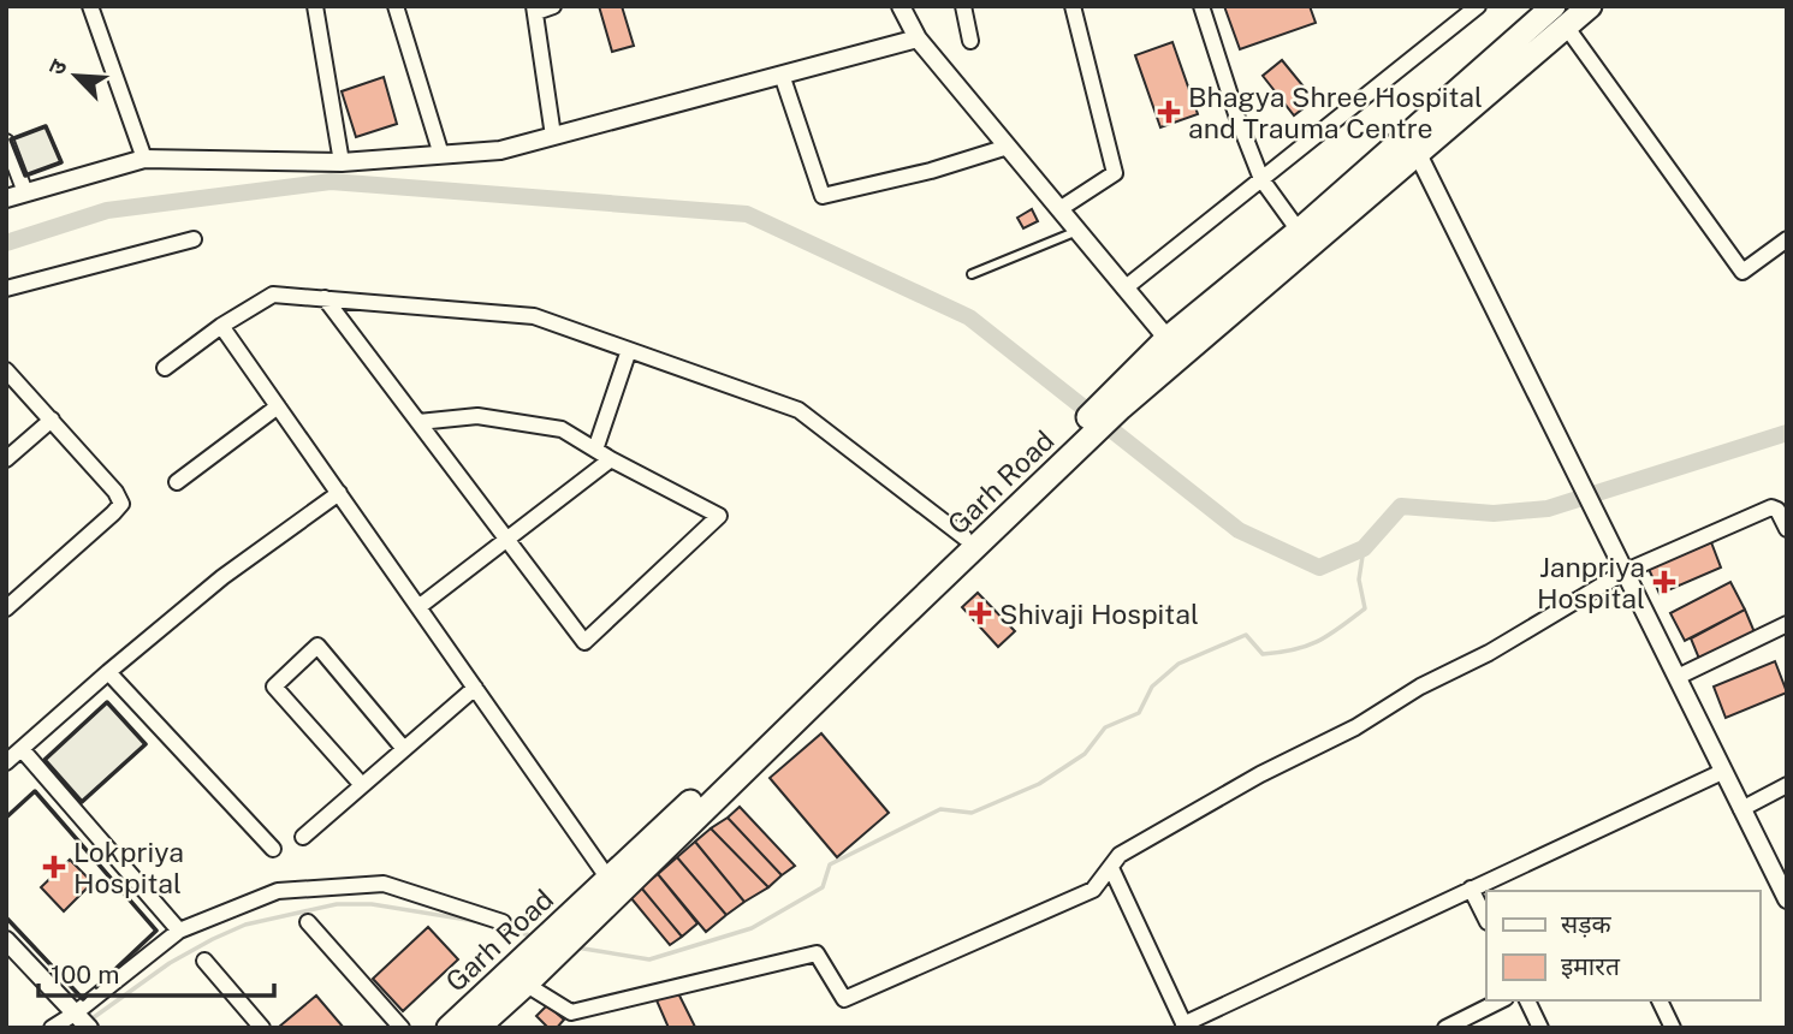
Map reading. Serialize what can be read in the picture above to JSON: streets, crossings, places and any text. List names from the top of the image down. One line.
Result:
{"streets":{"main road":["Garh Road"]},"places":{"health":["Bhagya Shree Hospital and Trauma Centre","Janpriya Hospital","Shivaji Hospital","Lokpriya Hospital"]},"legend":["सड़क","इमारत"],"scale_bar":"100 m","north":"top left"}
